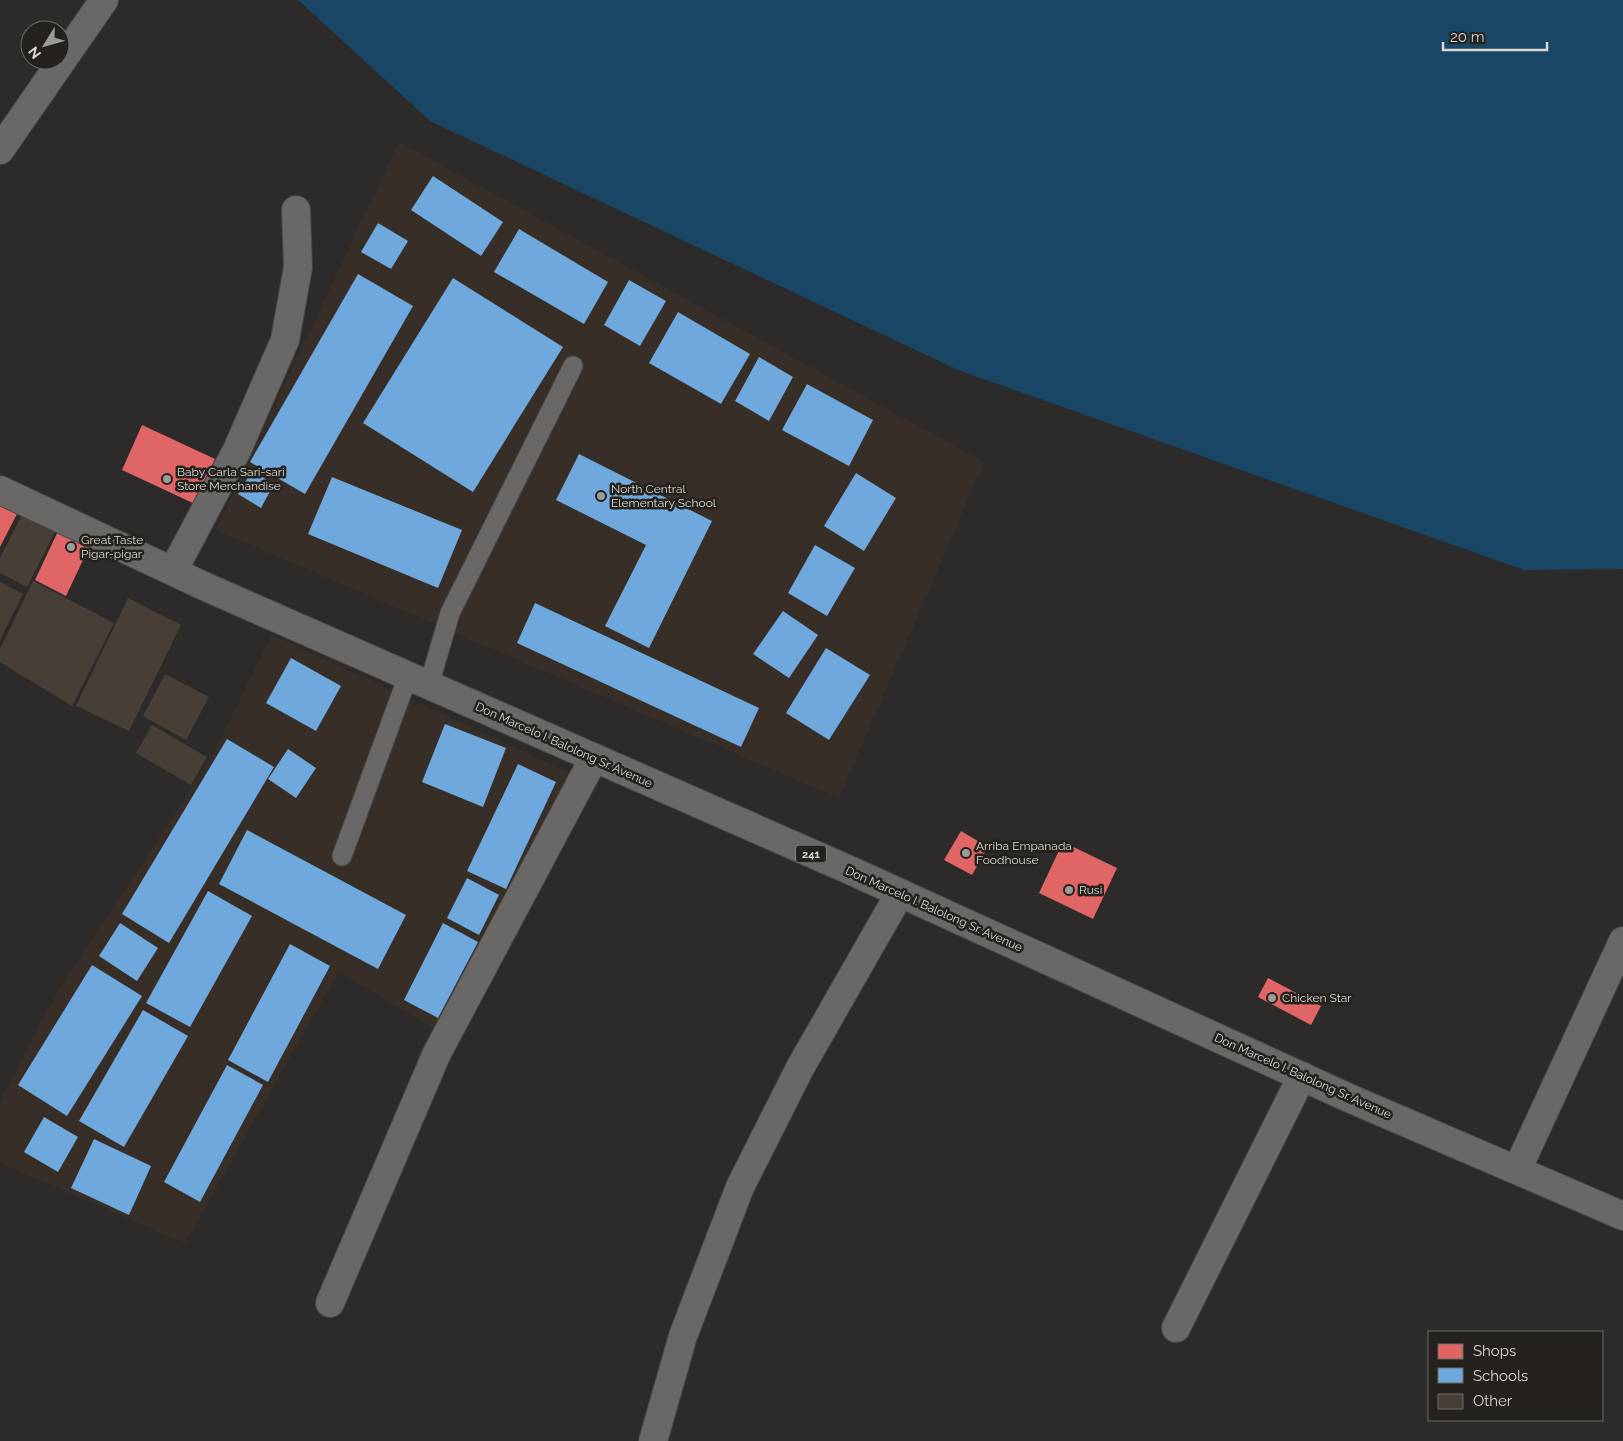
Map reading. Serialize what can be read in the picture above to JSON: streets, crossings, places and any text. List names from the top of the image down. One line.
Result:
{"streets":{"street":["Don Marcelo I. Balolong Sr. Avenue","241"]},"places":["Baby Carla Sari-sari Store Merchandise","North Central Elementary School","Great Taste Pigar-pigar","Arriba Empanada Foodhouse","Rusi","Chicken Star"],"legend":["Shops","Schools","Other"],"scale_bar":"20 m","north":"bottom left"}
